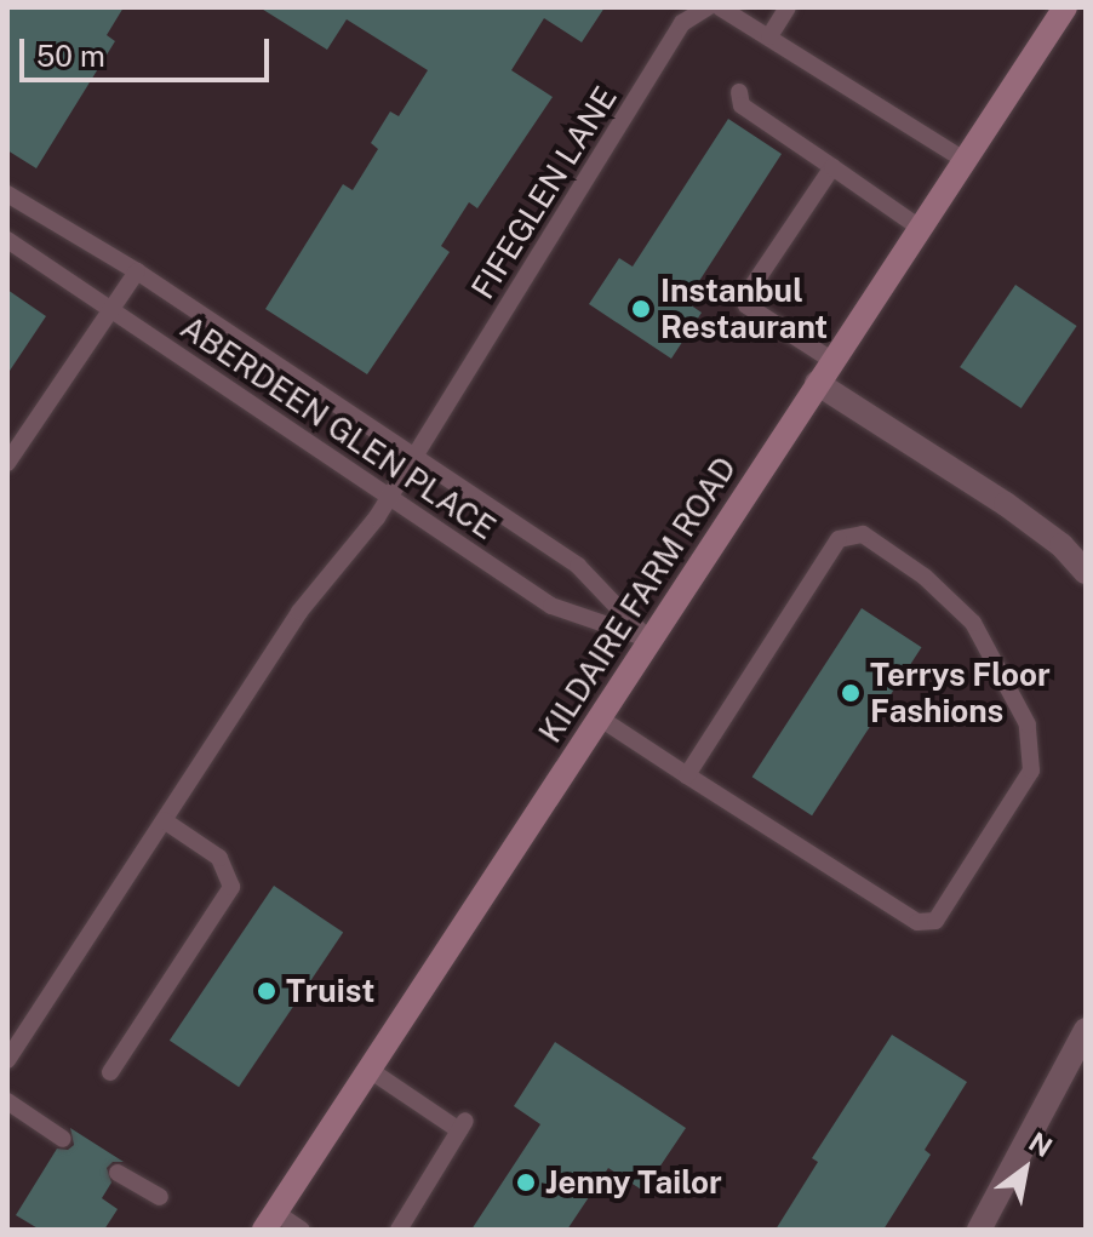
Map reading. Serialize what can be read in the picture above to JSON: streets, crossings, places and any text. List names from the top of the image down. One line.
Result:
{"streets":{"main road":["KILDAIRE FARM ROAD"],"lane":["FIFEGLEN LANE","ABERDEEN GLEN PLACE"]},"crossings":[["FIFEGLEN LANE","ABERDEEN GLEN PLACE"],["ABERDEEN GLEN PLACE","KILDAIRE FARM ROAD"]],"places":["Instanbul Restaurant","Terrys Floor Fashions","Truist","Jenny Tailor"],"scale_bar":"50 m","north":"top right"}
